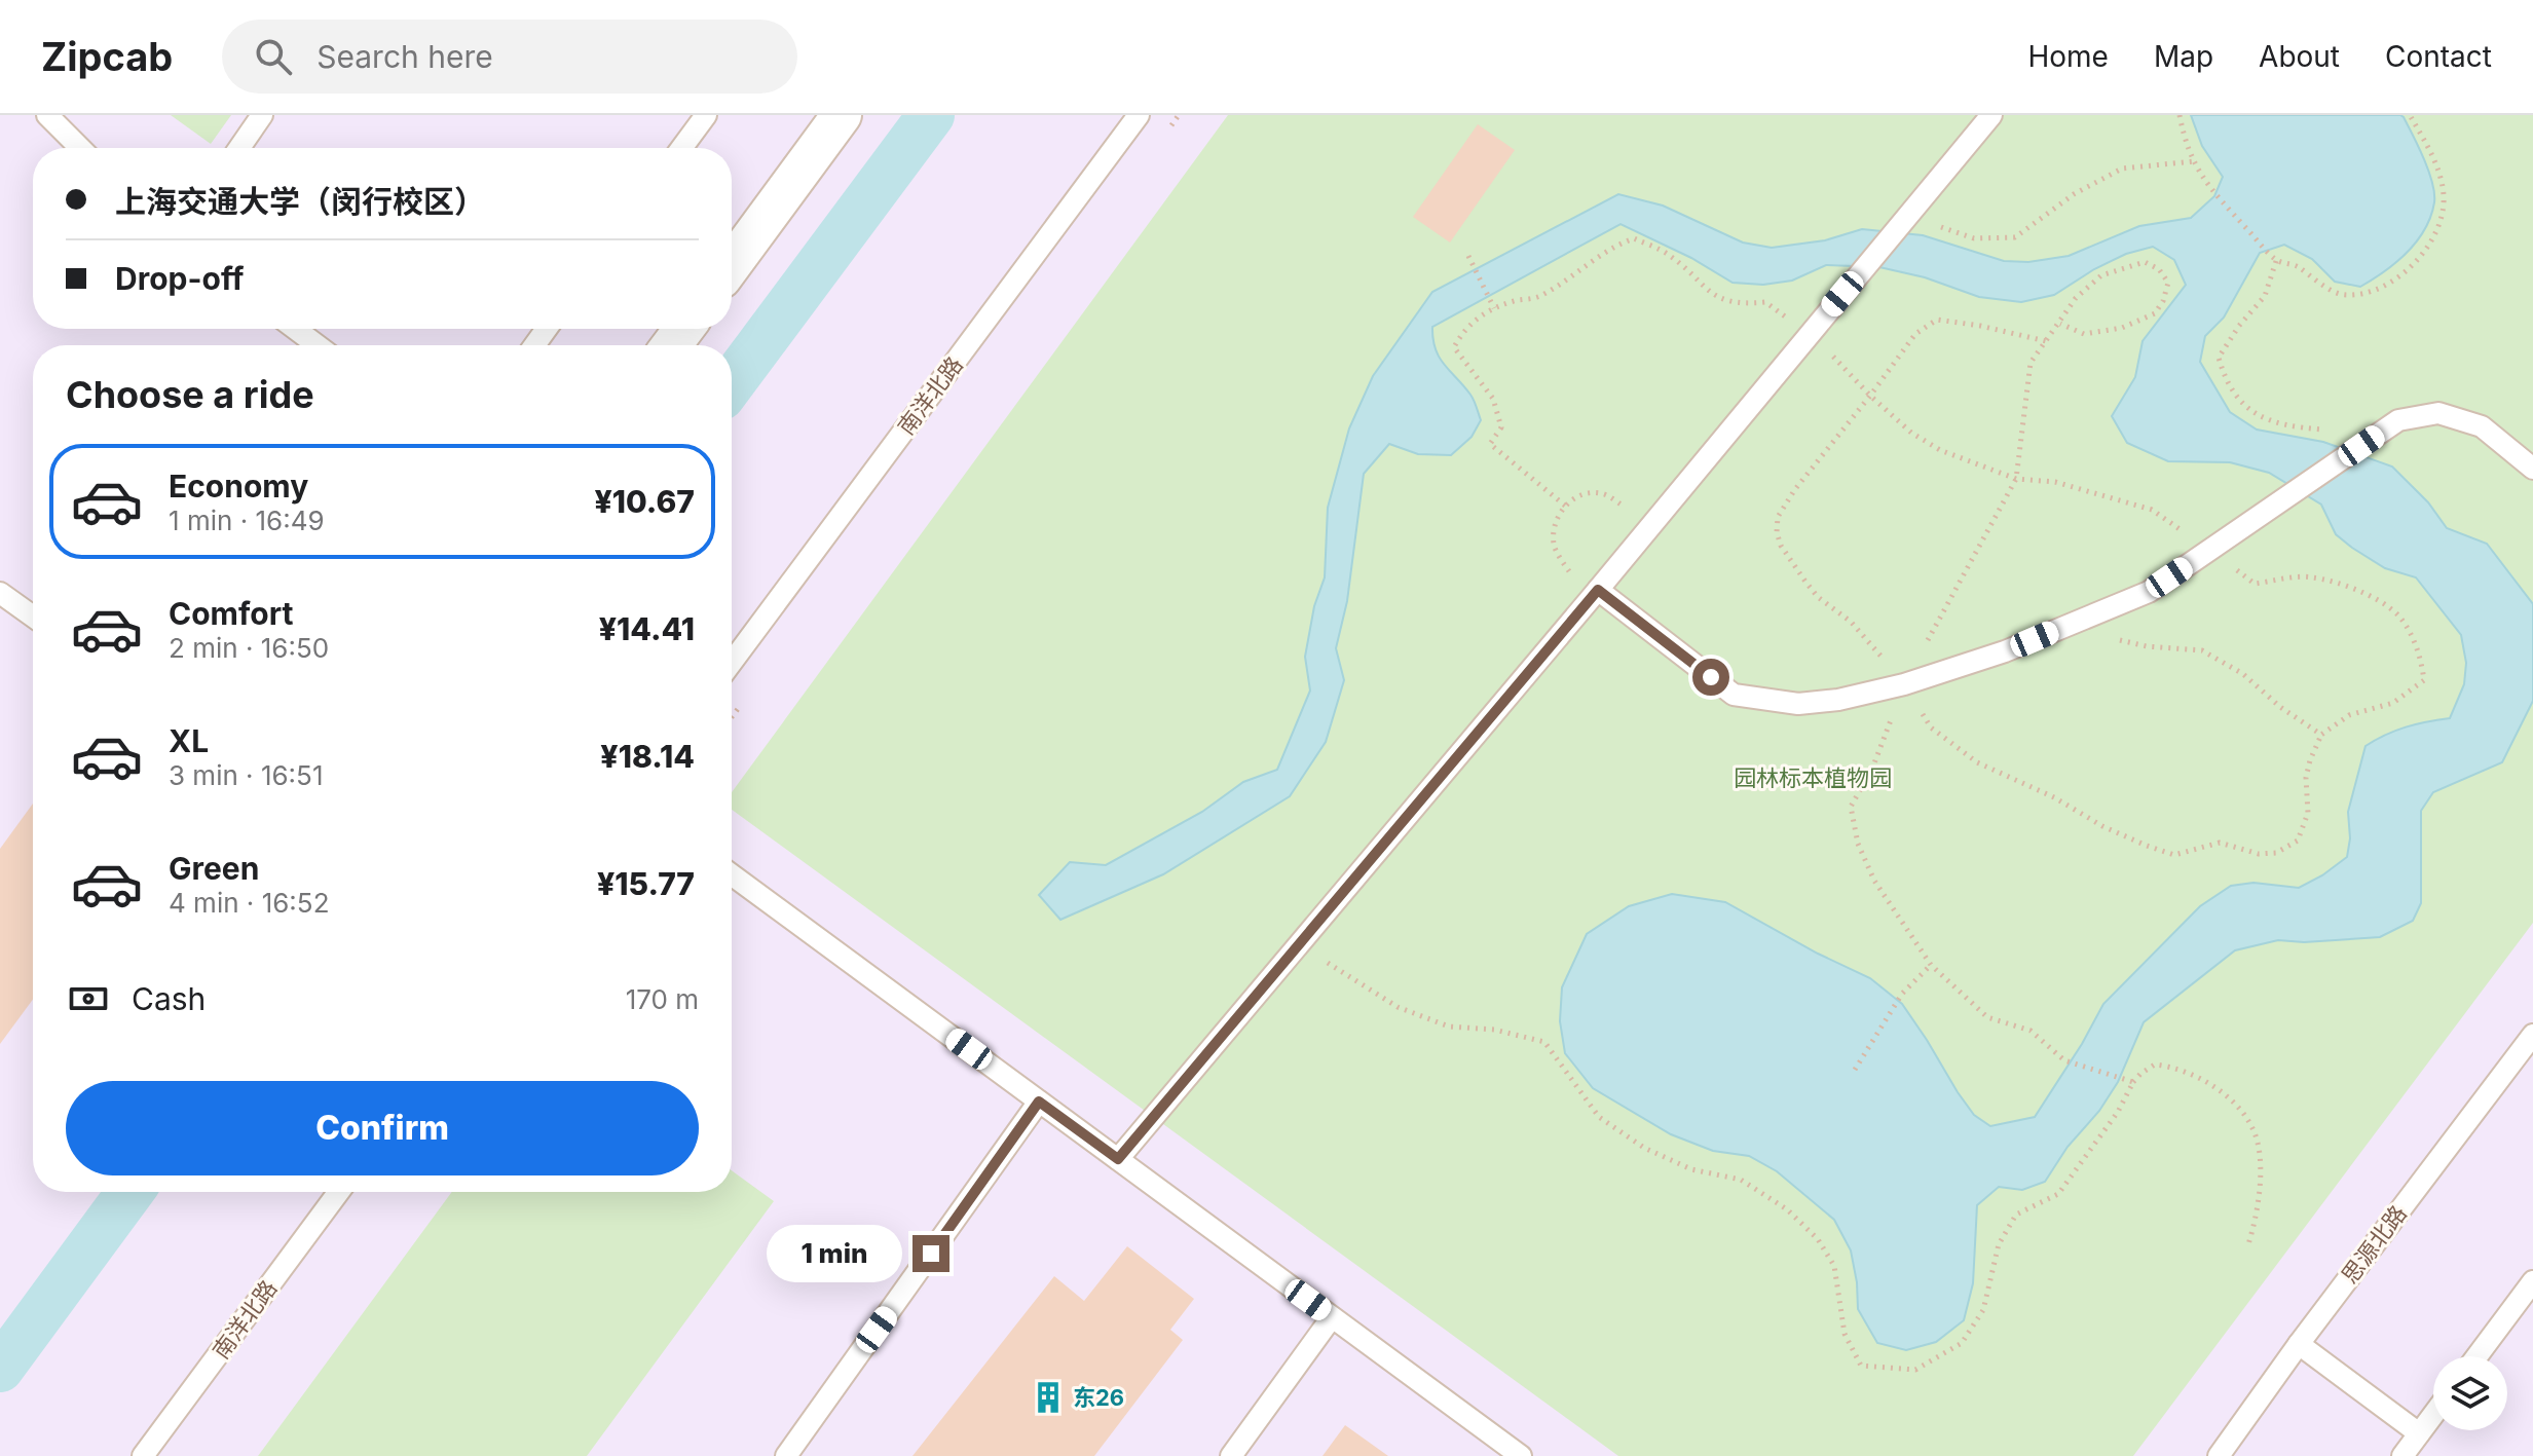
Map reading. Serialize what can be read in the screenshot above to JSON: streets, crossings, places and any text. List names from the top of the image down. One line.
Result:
{"streets":{"lane":["南洋北路","思源北路"]},"parks":["园林标本植物园"],"places":{"building":["东26"]},"page":{"header":"Zipcab","search":"Search here","nav":["Home","Map","About","Contact"],"banner":["上海交通大学（闵行校区）","Drop-off"],"heading":"Choose a ride","list":[{"name":"Economy","note":"1 min · 16:49","value":"¥10.67"},{"name":"Comfort","note":"2 min · 16:50","value":"¥14.41"},{"name":"XL","note":"3 min · 16:51","value":"¥18.14"},{"name":"Green","note":"4 min · 16:52","value":"¥15.77"}],"pay":["Cash","170 m"],"buttons":"Confirm","bubble":"1 min"}}
